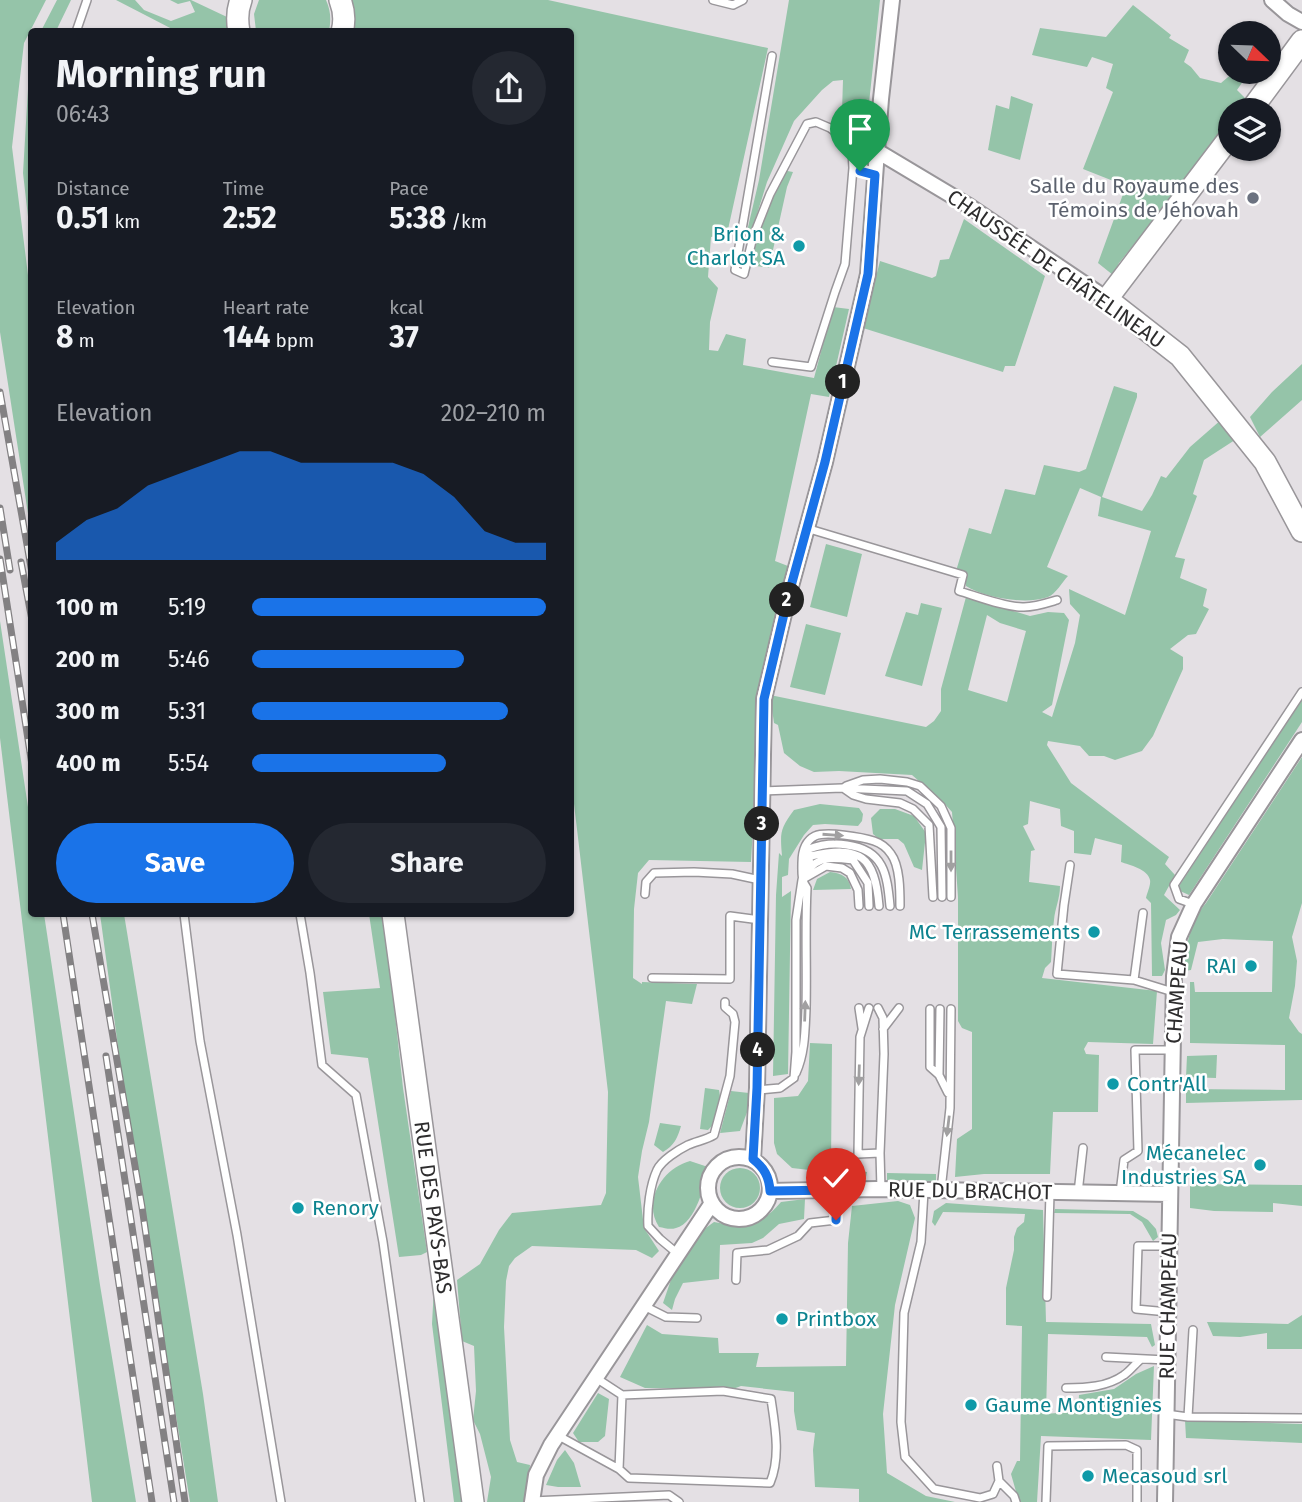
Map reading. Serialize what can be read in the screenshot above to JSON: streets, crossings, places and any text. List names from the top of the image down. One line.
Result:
{"streets":{"street":["CHAUSSÉE DE CHÂTELINEAU","CHAMPEAU","RUE DU BRACHOT","RUE DES PAYS-BAS","RUE CHAMPEAU"]},"crossings":[["CHAMPEAU","RUE DU BRACHOT"],["CHAMPEAU","RUE CHAMPEAU"],["RUE DU BRACHOT","RUE CHAMPEAU"]],"places":["Salle du Royaume des Témoins de Jéhovah","Brion & Charlot SA","MC Terrassements","RAI","Contr'All","Mécanelec Industries SA","Renory","Printbox","Gaume Montignies","Mecasoud srl"],"north":"bottom right","page":{"heading":["Morning run","06:43"],"stats":[["Distance","0.51 km"],["Time","2:52"],["Pace","5:38 /km"],["Elevation","8 m"],["Heart rate","144 bpm"],["kcal","37"]],"pins":["1","2","3","4"],"chart":["Elevation","202–210 m"],"list":[{"name":"100 m","note":"5:19"},{"name":"200 m","note":"5:46"},{"name":"300 m","note":"5:31"},{"name":"400 m","note":"5:54"}],"buttons":["Save","Share"]}}
